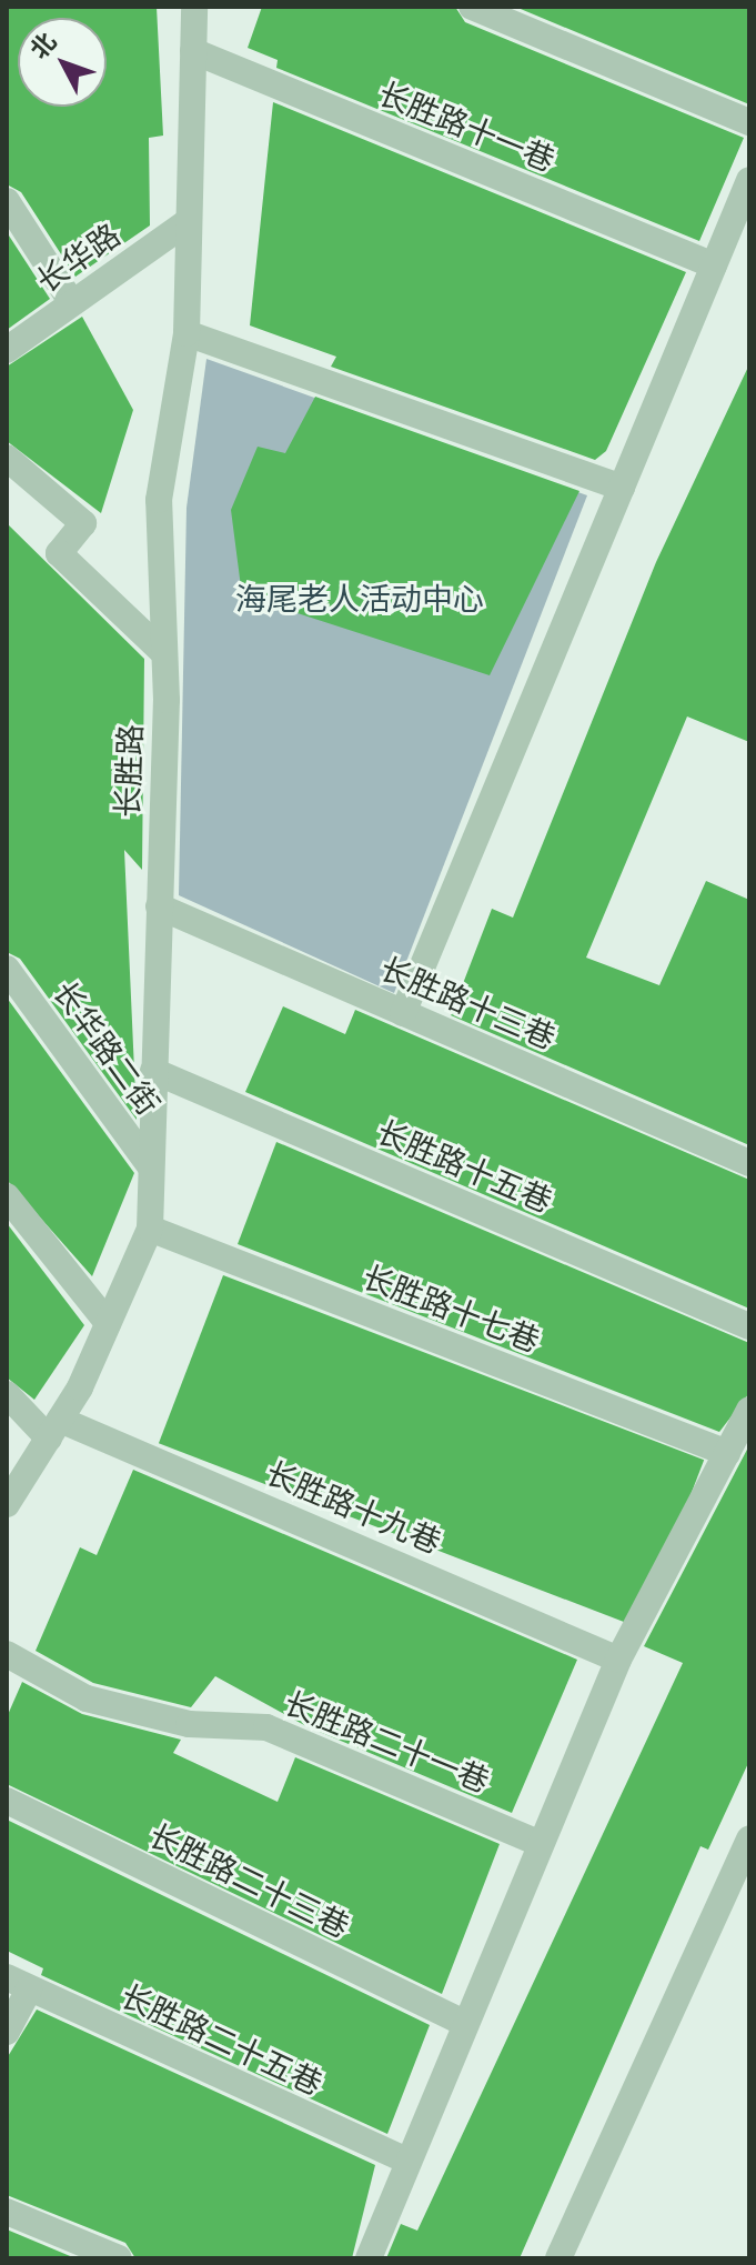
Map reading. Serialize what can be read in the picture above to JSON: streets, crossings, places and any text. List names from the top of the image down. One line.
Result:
{"streets":{"street":["长胜路十一巷","长华路","长胜路","长胜路十三巷","长华路二街","长胜路十五巷","长胜路十七巷","长胜路十九巷","长胜路二十一巷","长胜路二十三巷","长胜路二十五巷"]},"crossings":[["长胜路十一巷","长胜路"],["长华路","长胜路"],["长胜路","长胜路十三巷"],["长胜路","长华路二街"],["长胜路","长胜路十五巷"],["长胜路","长胜路十七巷"],["长胜路","长胜路十九巷"]],"parks":["海尾老人活动中心"],"north":"top left"}
